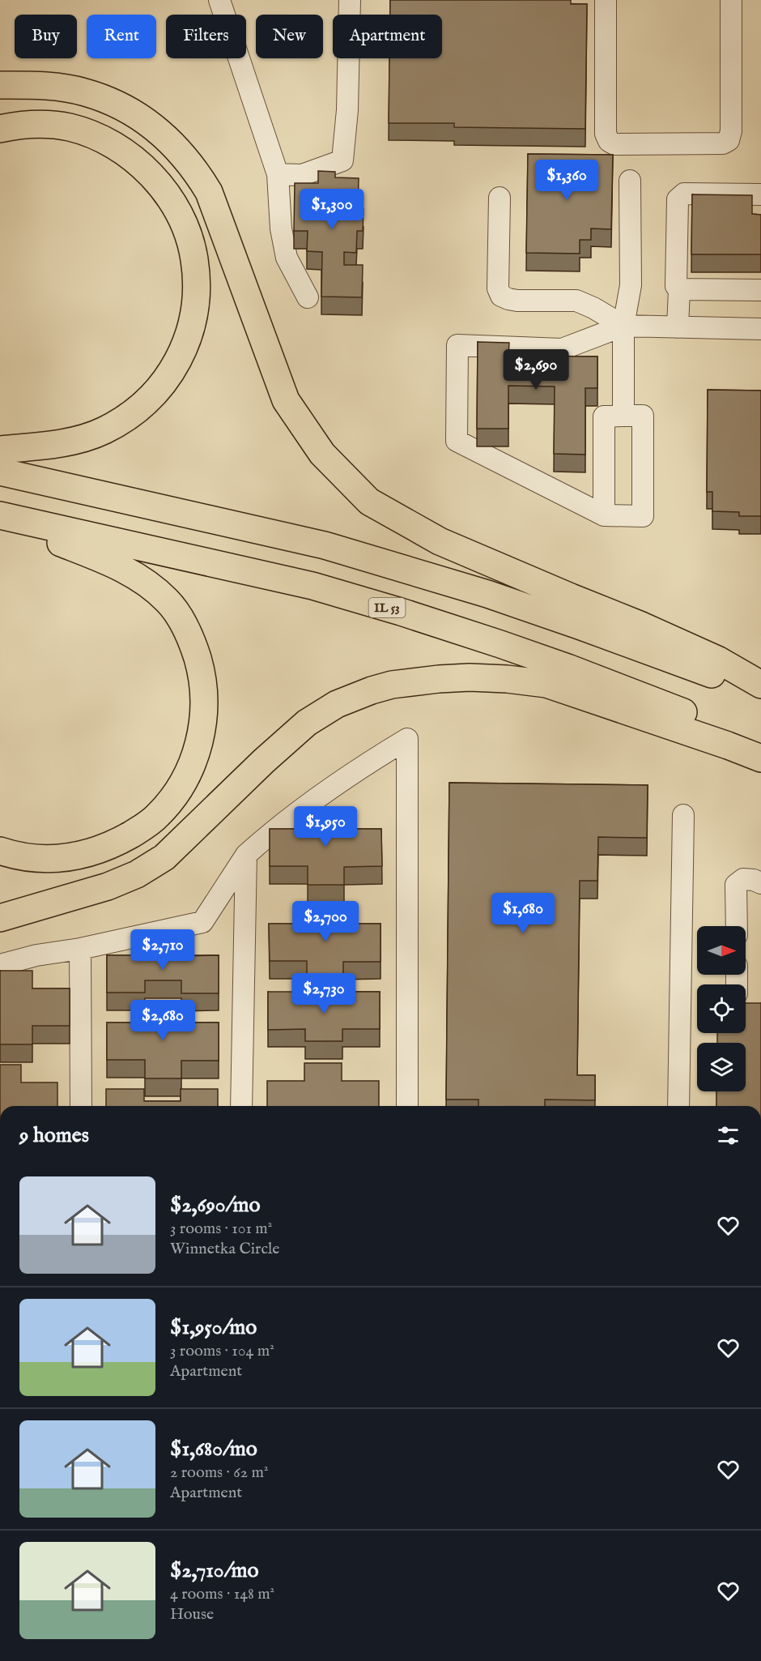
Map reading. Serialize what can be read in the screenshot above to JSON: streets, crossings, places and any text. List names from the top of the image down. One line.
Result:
{"streets":{"highway":["IL 53"]},"north":"right","page":{"chip":["Buy","Rent","Filters","New","Apartment"],"price":["$1,360","$1,300","$2,690","$1,950","$1,680","$2,700","$2,710","$2,730","$2,680"],"heading":"9 homes","list":[{"name":"$2,690/mo","note":"3 rooms · 101 m² · Winnetka Circle"},{"name":"$1,950/mo","note":"3 rooms · 104 m² · Apartment"},{"name":"$1,680/mo","note":"2 rooms · 62 m² · Apartment"},{"name":"$2,710/mo","note":"4 rooms · 148 m² · House"}]}}
